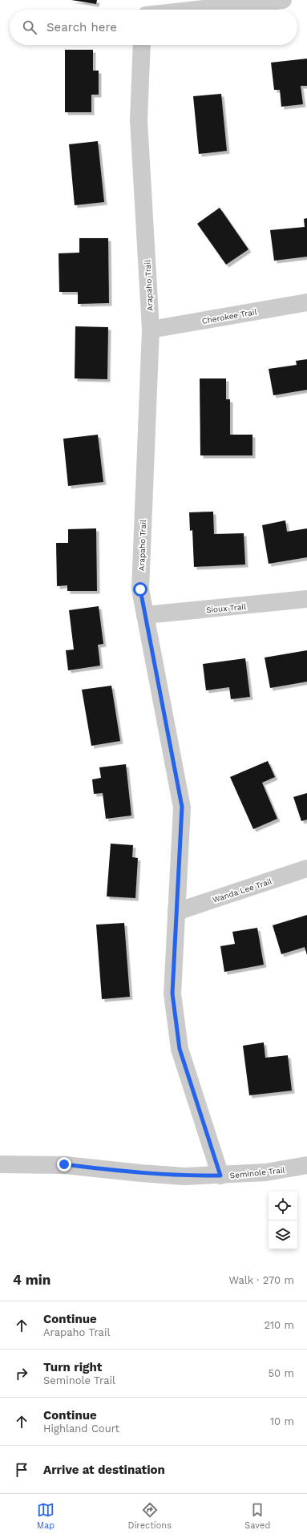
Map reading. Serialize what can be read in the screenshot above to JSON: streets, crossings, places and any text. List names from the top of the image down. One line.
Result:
{"streets":{"street":["Arapaho Trail","Cherokee Trail","Sioux Trail","Wanda Lee Trail","Seminole Trail"]},"crossings":[["Arapaho Trail","Cherokee Trail"],["Arapaho Trail","Sioux Trail"],["Arapaho Trail","Wanda Lee Trail"],["Arapaho Trail","Seminole Trail"]],"page":{"search":"Search here","heading":["4 min","Walk · 270 m"],"list":[["Continue","Arapaho Trail","210 m"],["Turn right","Seminole Trail","50 m"],["Continue","Highland Court","10 m"],"Arrive at destination"],"nav":["Map","Directions","Saved"]}}
